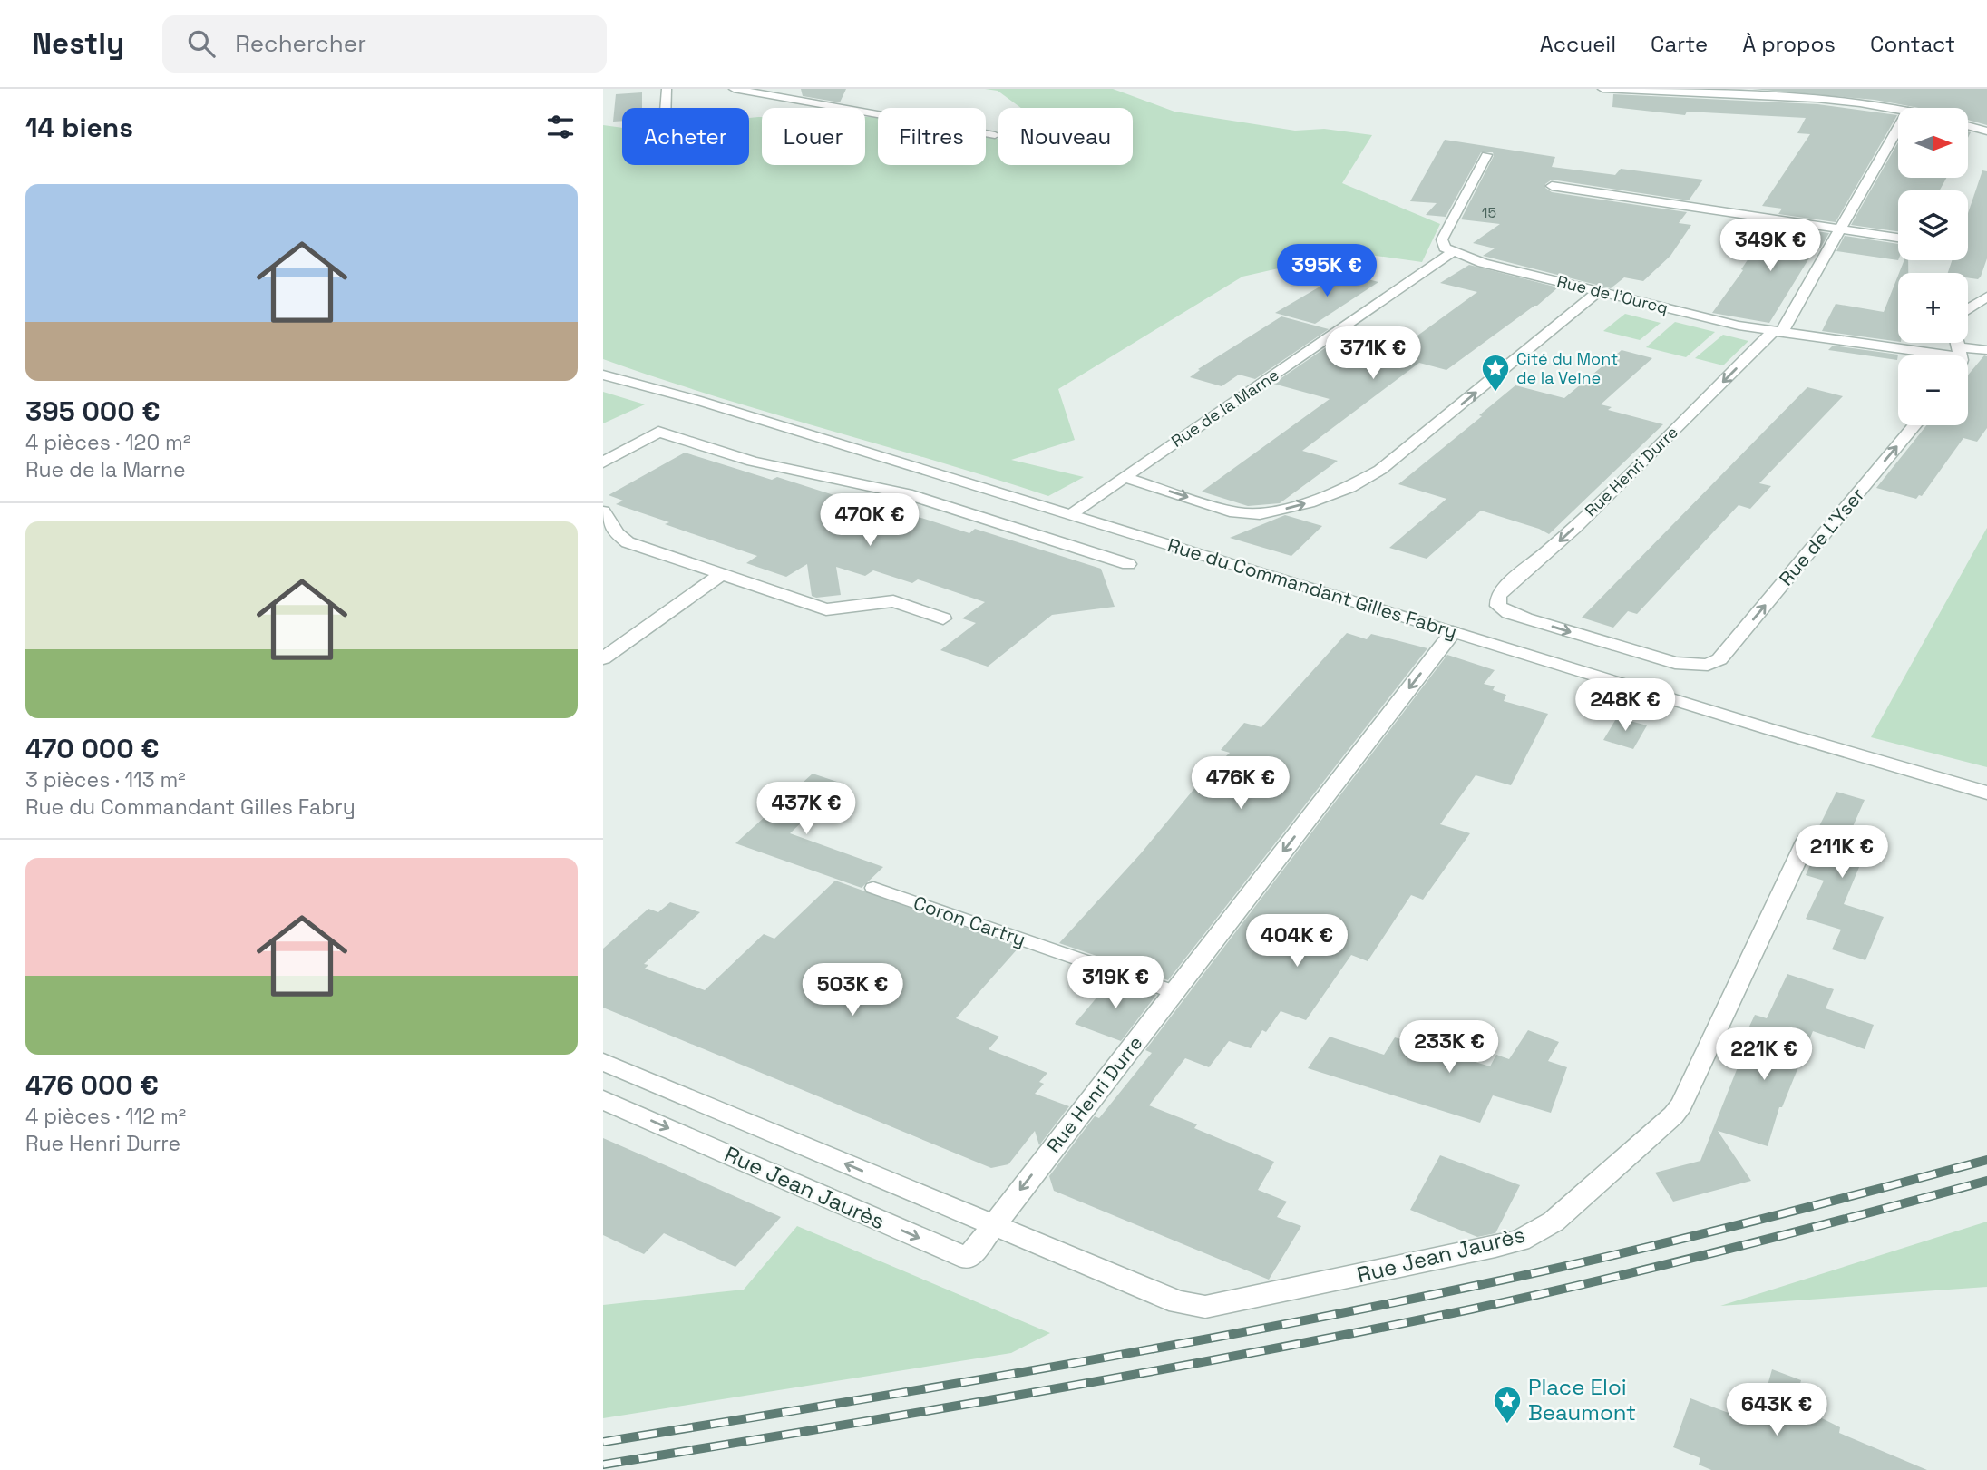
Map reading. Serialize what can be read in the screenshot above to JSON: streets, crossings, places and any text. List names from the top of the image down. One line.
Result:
{"streets":{"street":["Rue de l'Ourcq","Rue de la Marne","Rue Henri Durre","Rue de L'Yser","Rue du Commandant Gilles Fabry","Rue Jean Jaurès"],"lane":["Coron Cartry"]},"crossings":[["Rue de l'Ourcq","Rue de la Marne"],["Rue de l'Ourcq","Rue Henri Durre"],["Rue de la Marne","Rue du Commandant Gilles Fabry"],["Rue Henri Durre","Rue de L'Yser"],["Rue Henri Durre","Rue du Commandant Gilles Fabry"],["Rue Henri Durre","Coron Cartry"],["Rue Henri Durre","Rue Jean Jaurès"]],"one_way":["Rue de L'Yser"],"places":{"place":["Cité du Mont de la Veine","Place Eloi Beaumont"]},"house_numbers":["15"],"north":"right","page":{"header":"Nestly","search":"Rechercher","nav":["Accueil","Carte","À propos","Contact"],"heading":"14 biens","map_buttons":["+","−"],"chip":["Acheter","Louer","Filtres","Nouveau"],"list":[{"name":"395 000 €","note":"4 pièces · 120 m² · Rue de la Marne"},{"name":"470 000 €","note":"3 pièces · 113 m² · Rue du Commandant Gilles Fabry"},{"name":"476 000 €","note":"4 pièces · 112 m² · Rue Henri Durre"}],"price":["349K €","395K €","371K €","470K €","248K €","476K €","437K €","211K €","404K €","319K €","503K €","233K €","221K €","643K €"]}}
